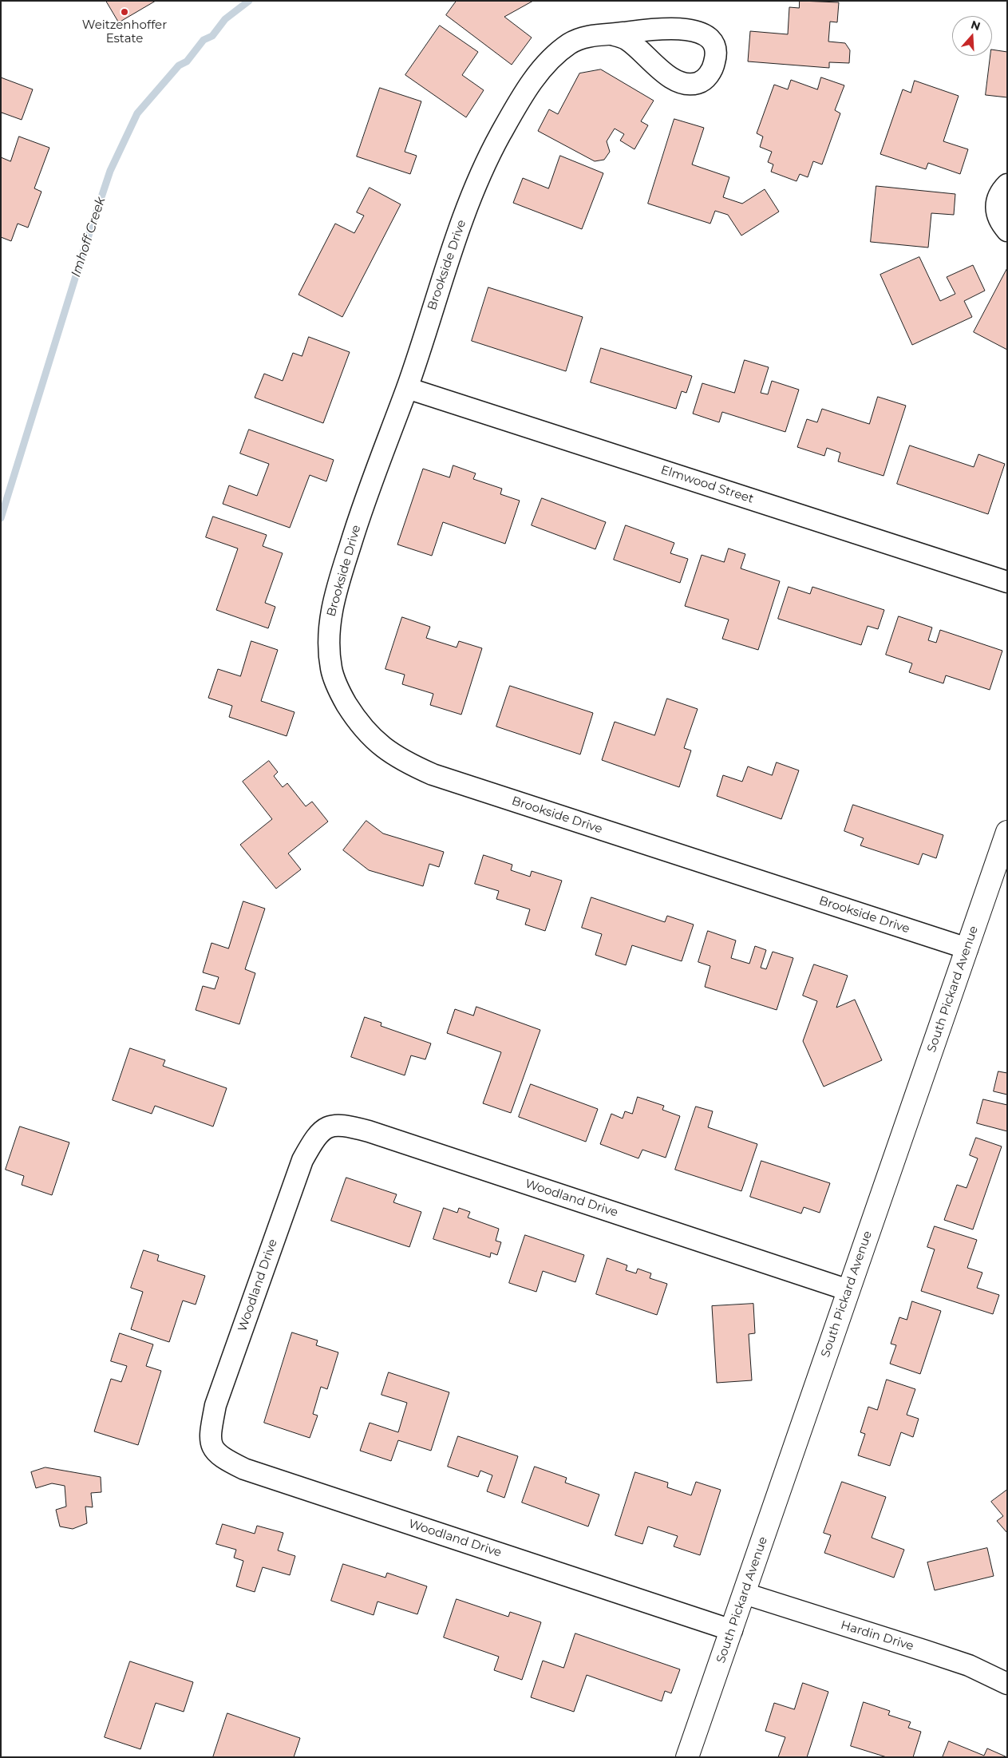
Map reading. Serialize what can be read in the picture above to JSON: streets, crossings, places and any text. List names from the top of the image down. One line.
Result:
{"streets":{"street":["Brookside Drive","Elmwood Street","South Pickard Avenue","Woodland Drive","Hardin Drive"]},"crossings":[["Brookside Drive","Elmwood Street"],["Brookside Drive","South Pickard Avenue"],["South Pickard Avenue","Woodland Drive"],["South Pickard Avenue","Hardin Drive"]],"water":["Imhoff Creek"],"places":["Weitzenhoffer Estate"],"north":"top"}
